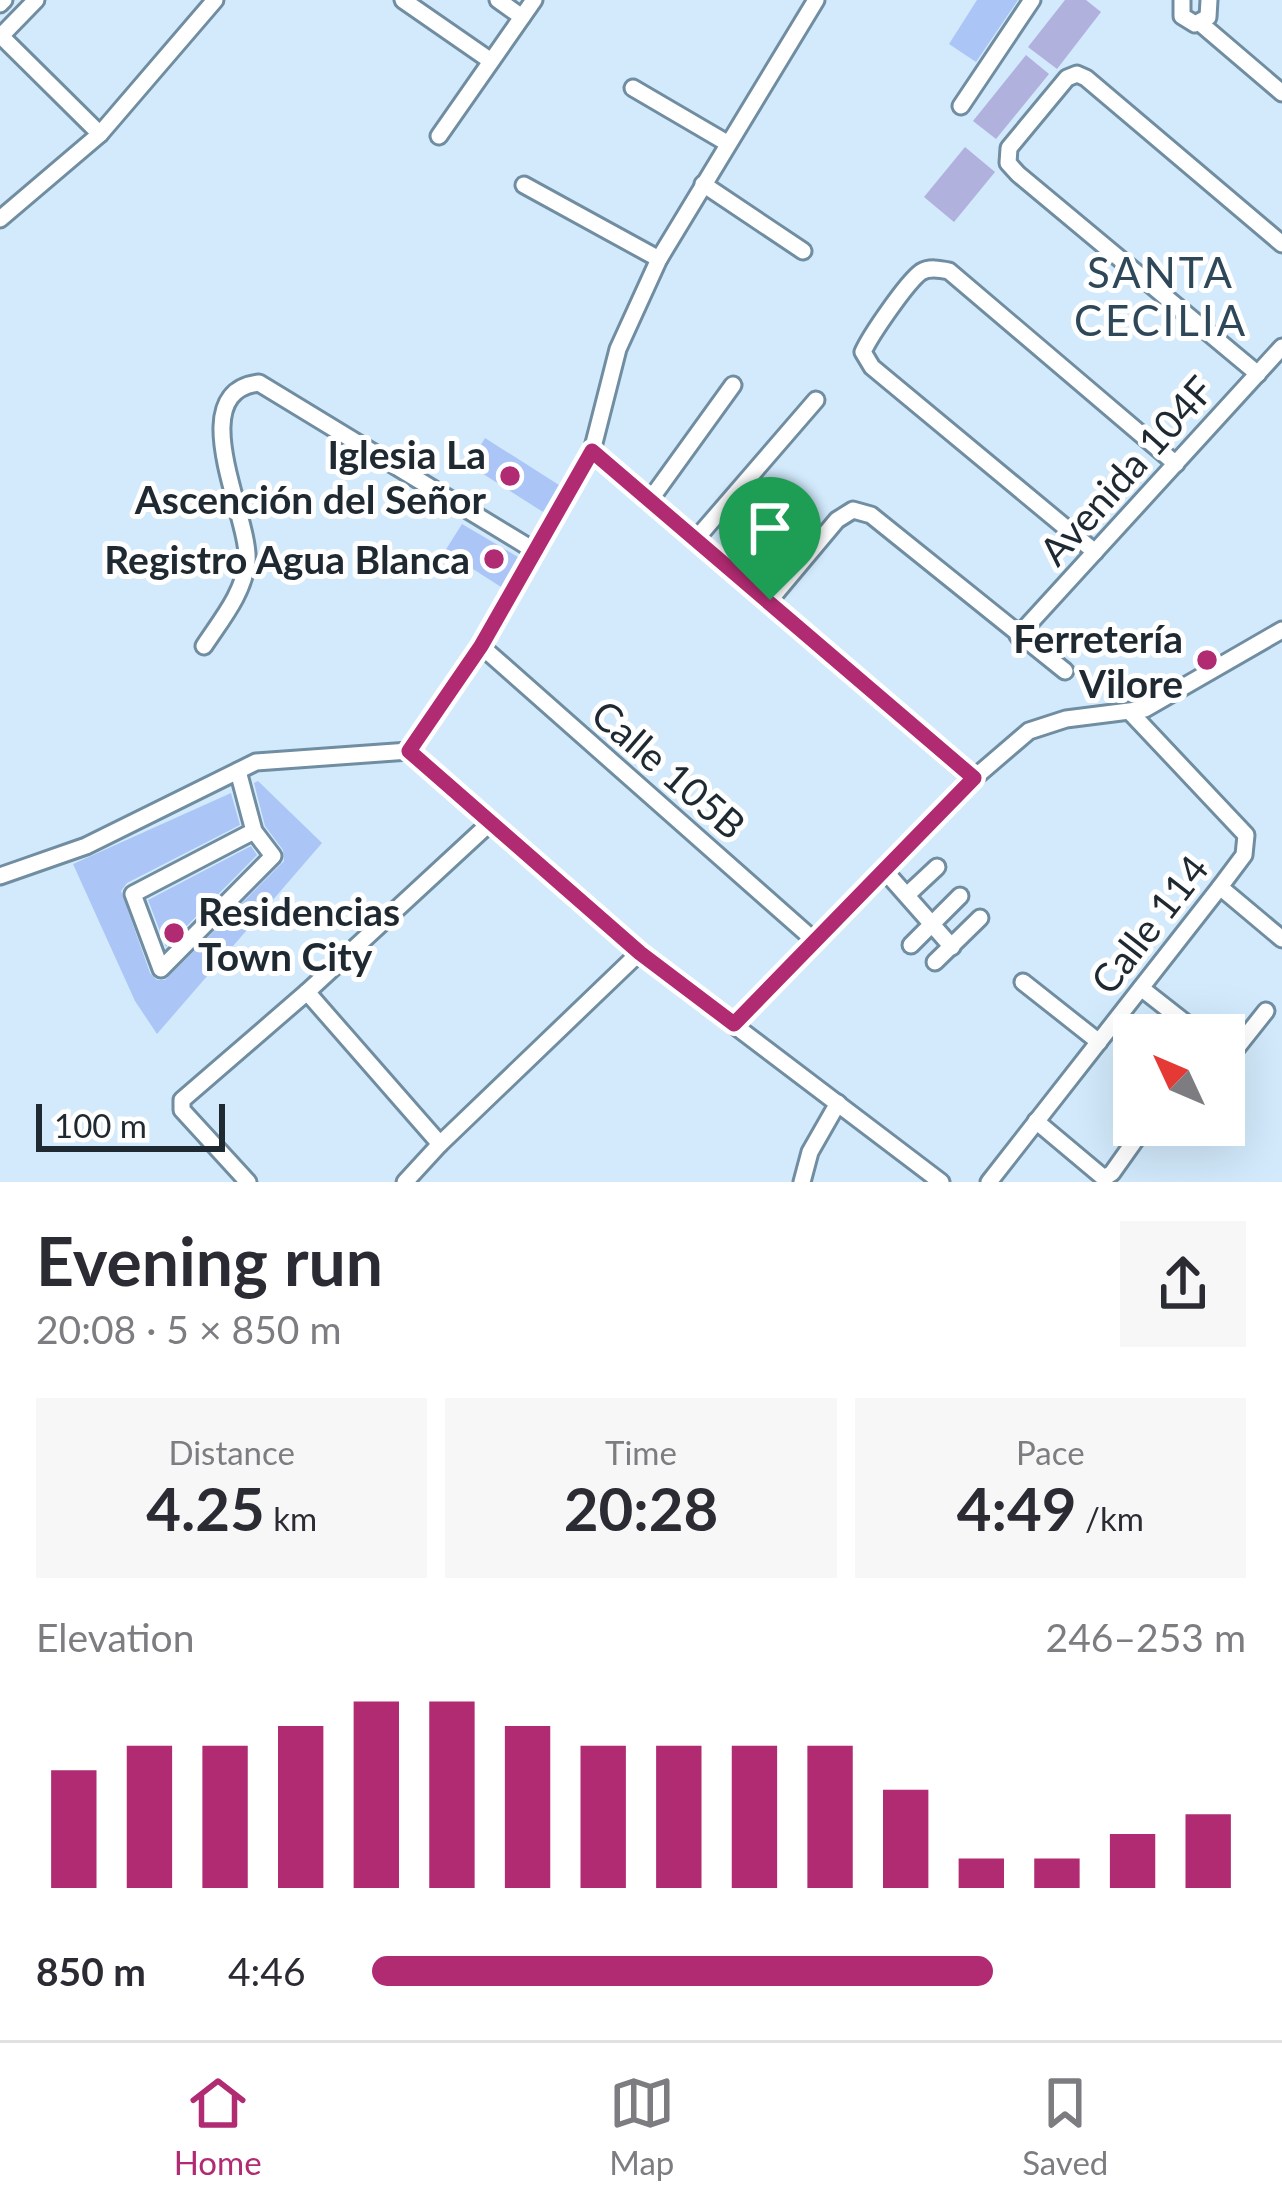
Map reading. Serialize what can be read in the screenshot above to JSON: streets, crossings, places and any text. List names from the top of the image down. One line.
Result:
{"streets":{"street":["Avenida 104F","Calle 105B","Calle 114"]},"districts":["SANTA CECILIA"],"places":["Iglesia La Ascención del Señor","Registro Agua Blanca","Ferretería Vilore","Residencias Town City"],"scale_bar":"100 m","north":"top left","page":{"scale":"100 m","heading":["Evening run","20:08 · 5 × 850 m"],"stats":[["Distance","4.25 km"],["Time","20:28"],["Pace","4:49 /km"]],"chart":["Elevation","246–253 m"],"list":[{"name":"850 m","note":"4:46"}],"tabs":["Home","Map","Saved"]}}
